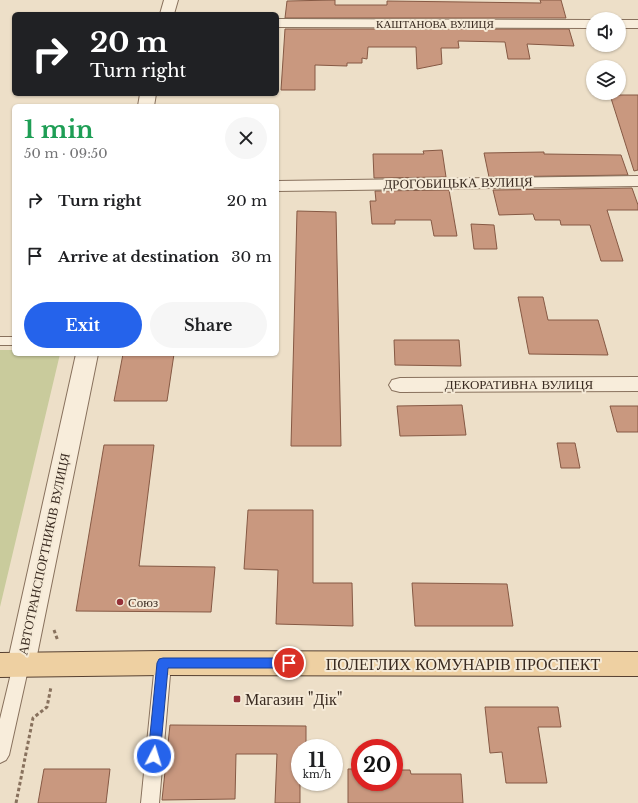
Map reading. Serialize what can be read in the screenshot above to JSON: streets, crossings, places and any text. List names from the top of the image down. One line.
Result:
{"streets":{"main road":["ПОЛЕГЛИХ КОМУНАРІВ ПРОСПЕКТ"],"street":["КАШТАНОВА ВУЛИЦЯ","ДРОГОБИЦЬКА ВУЛИЦЯ","ДЕКОРАТИВНА ВУЛИЦЯ","АВТОТРАНСПОРТНИКІВ ВУЛИЦЯ"]},"crossings":[["АВТОТРАНСПОРТНИКІВ ВУЛИЦЯ","ПОЛЕГЛИХ КОМУНАРІВ ПРОСПЕКТ"]],"places":{"other":["Союз"],"transit":["Магазин \"Дік\""]},"page":{"turn":["20 m","Turn right"],"heading":["1 min","50 m · 09:50"],"list":[{"name":"Turn right","value":"20 m"},{"name":"Arrive at destination","value":"30 m"}],"buttons":["Exit","Share"],"speed":"11 km/h","limit":"20"}}
